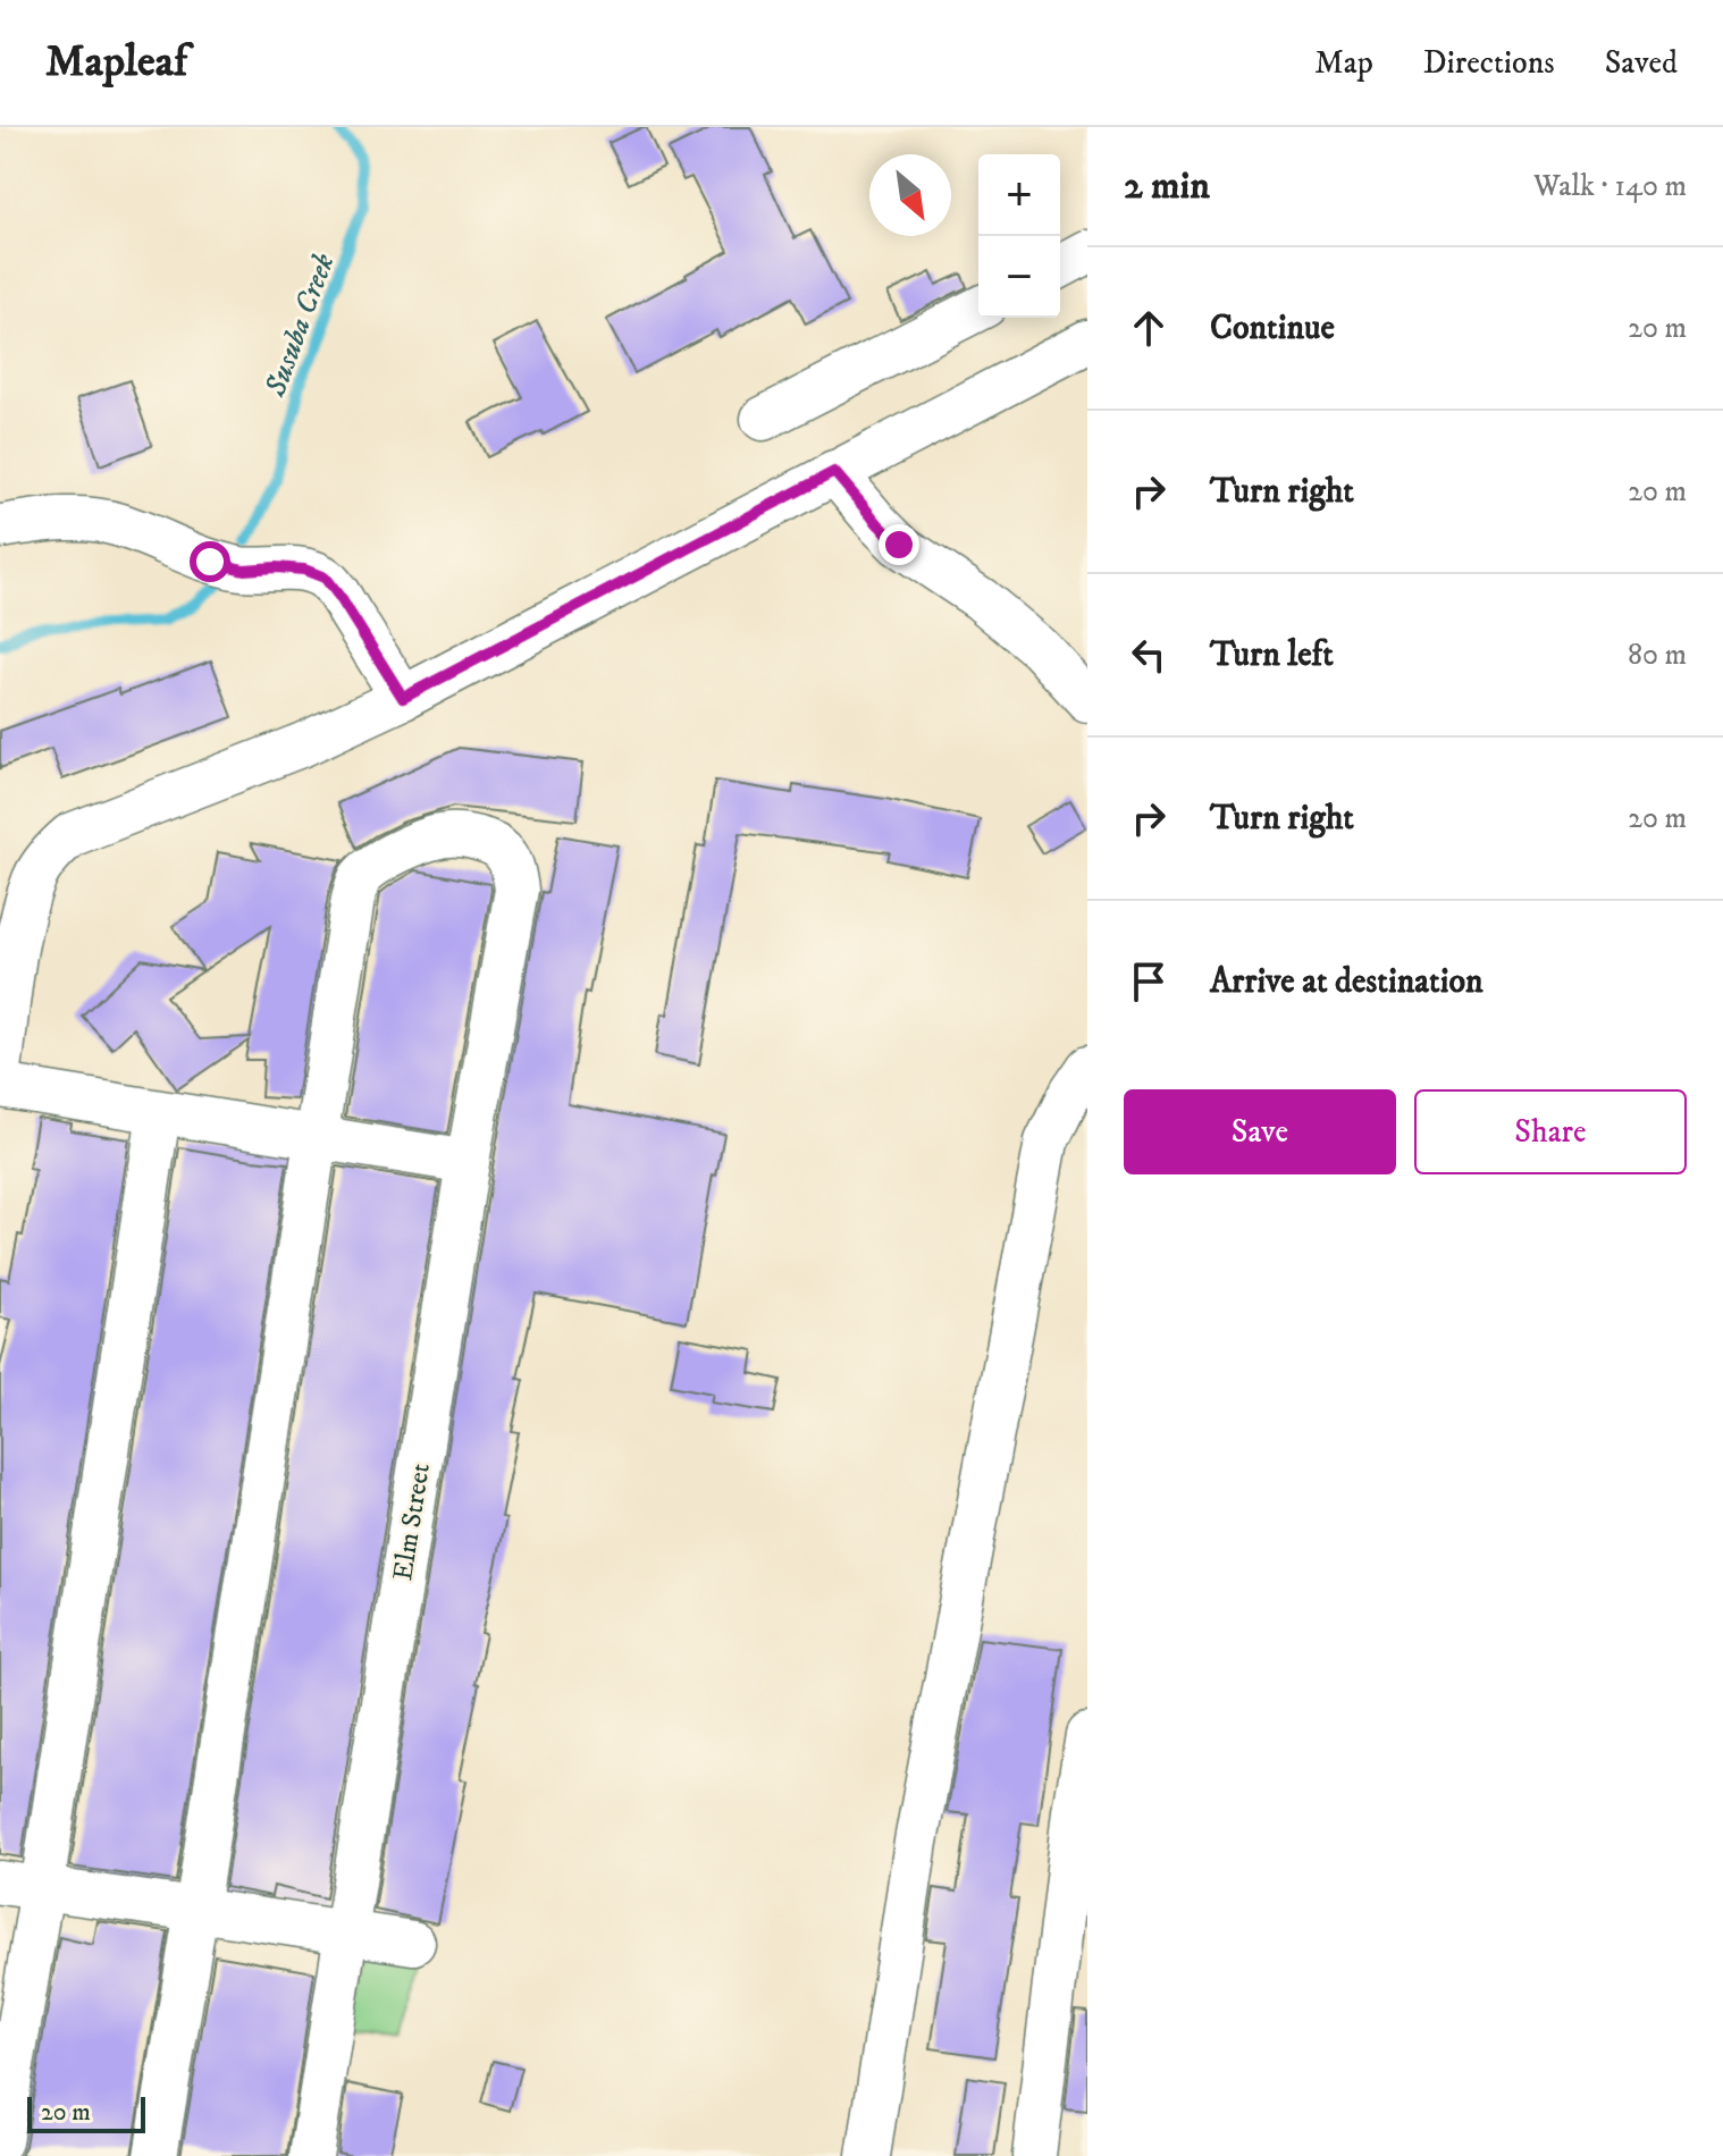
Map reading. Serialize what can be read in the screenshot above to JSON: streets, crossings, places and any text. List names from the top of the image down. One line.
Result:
{"streets":{"street":["Elm Street"]},"water":["Susuba Creek"],"scale_bar":"20 m","north":"bottom right","page":{"header":"Mapleaf","nav":["Map","Directions","Saved"],"heading":["2 min","Walk · 140 m"],"map_buttons":["+","−"],"list":[["Continue","20 m"],["Turn right","20 m"],["Turn left","80 m"],["Turn right","20 m"],"Arrive at destination"],"buttons":["Save","Share"],"scale":"20 m"}}
